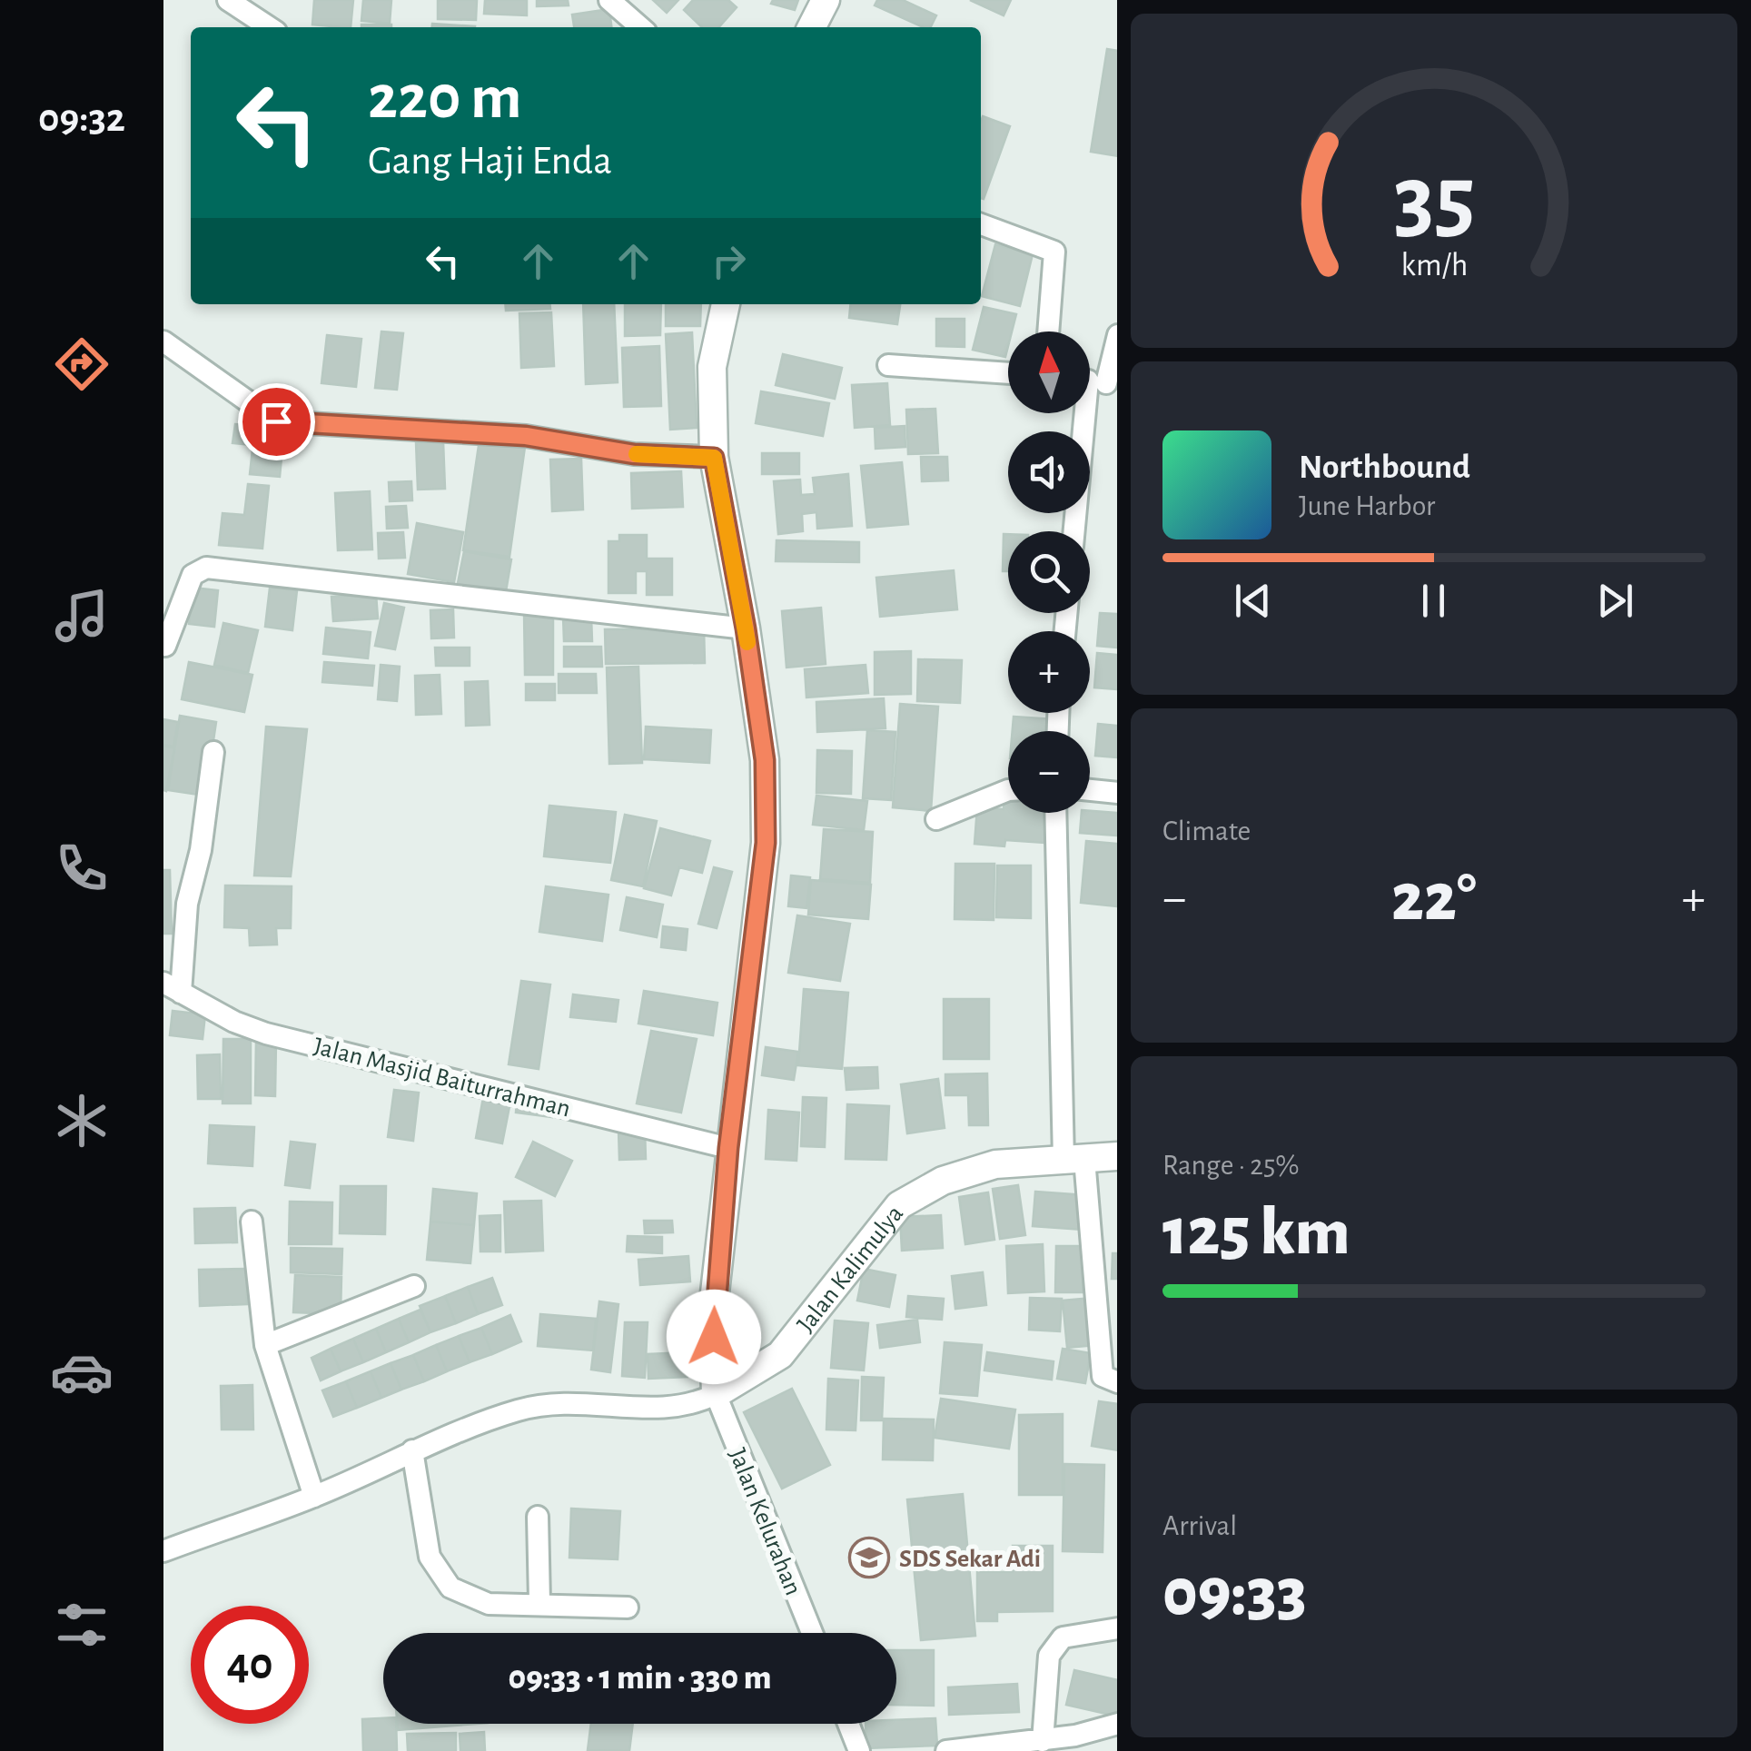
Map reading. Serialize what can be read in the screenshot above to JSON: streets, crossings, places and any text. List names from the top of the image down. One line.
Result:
{"streets":{"street":["Jalan Masjid Baiturrahman","Jalan Kalimulya","Jalan Kelurahan"]},"crossings":[["Jalan Kalimulya","Jalan Kelurahan"]],"places":{"school or university":["SDS Sekar Adi"]},"north":"top","page":{"tabs":"09:32","turn":["220 m","Gang Haji Enda"],"map_buttons":["+","−"],"song":["Northbound","June Harbor"],"tile":["Climate",["Range · 25%","125 km"],["Arrival","09:33"]],"heat":["−","22°","+"],"limit":"40","trip":"09:33 · 1 min · 330 m","gauge":["35","km/h"]}}
